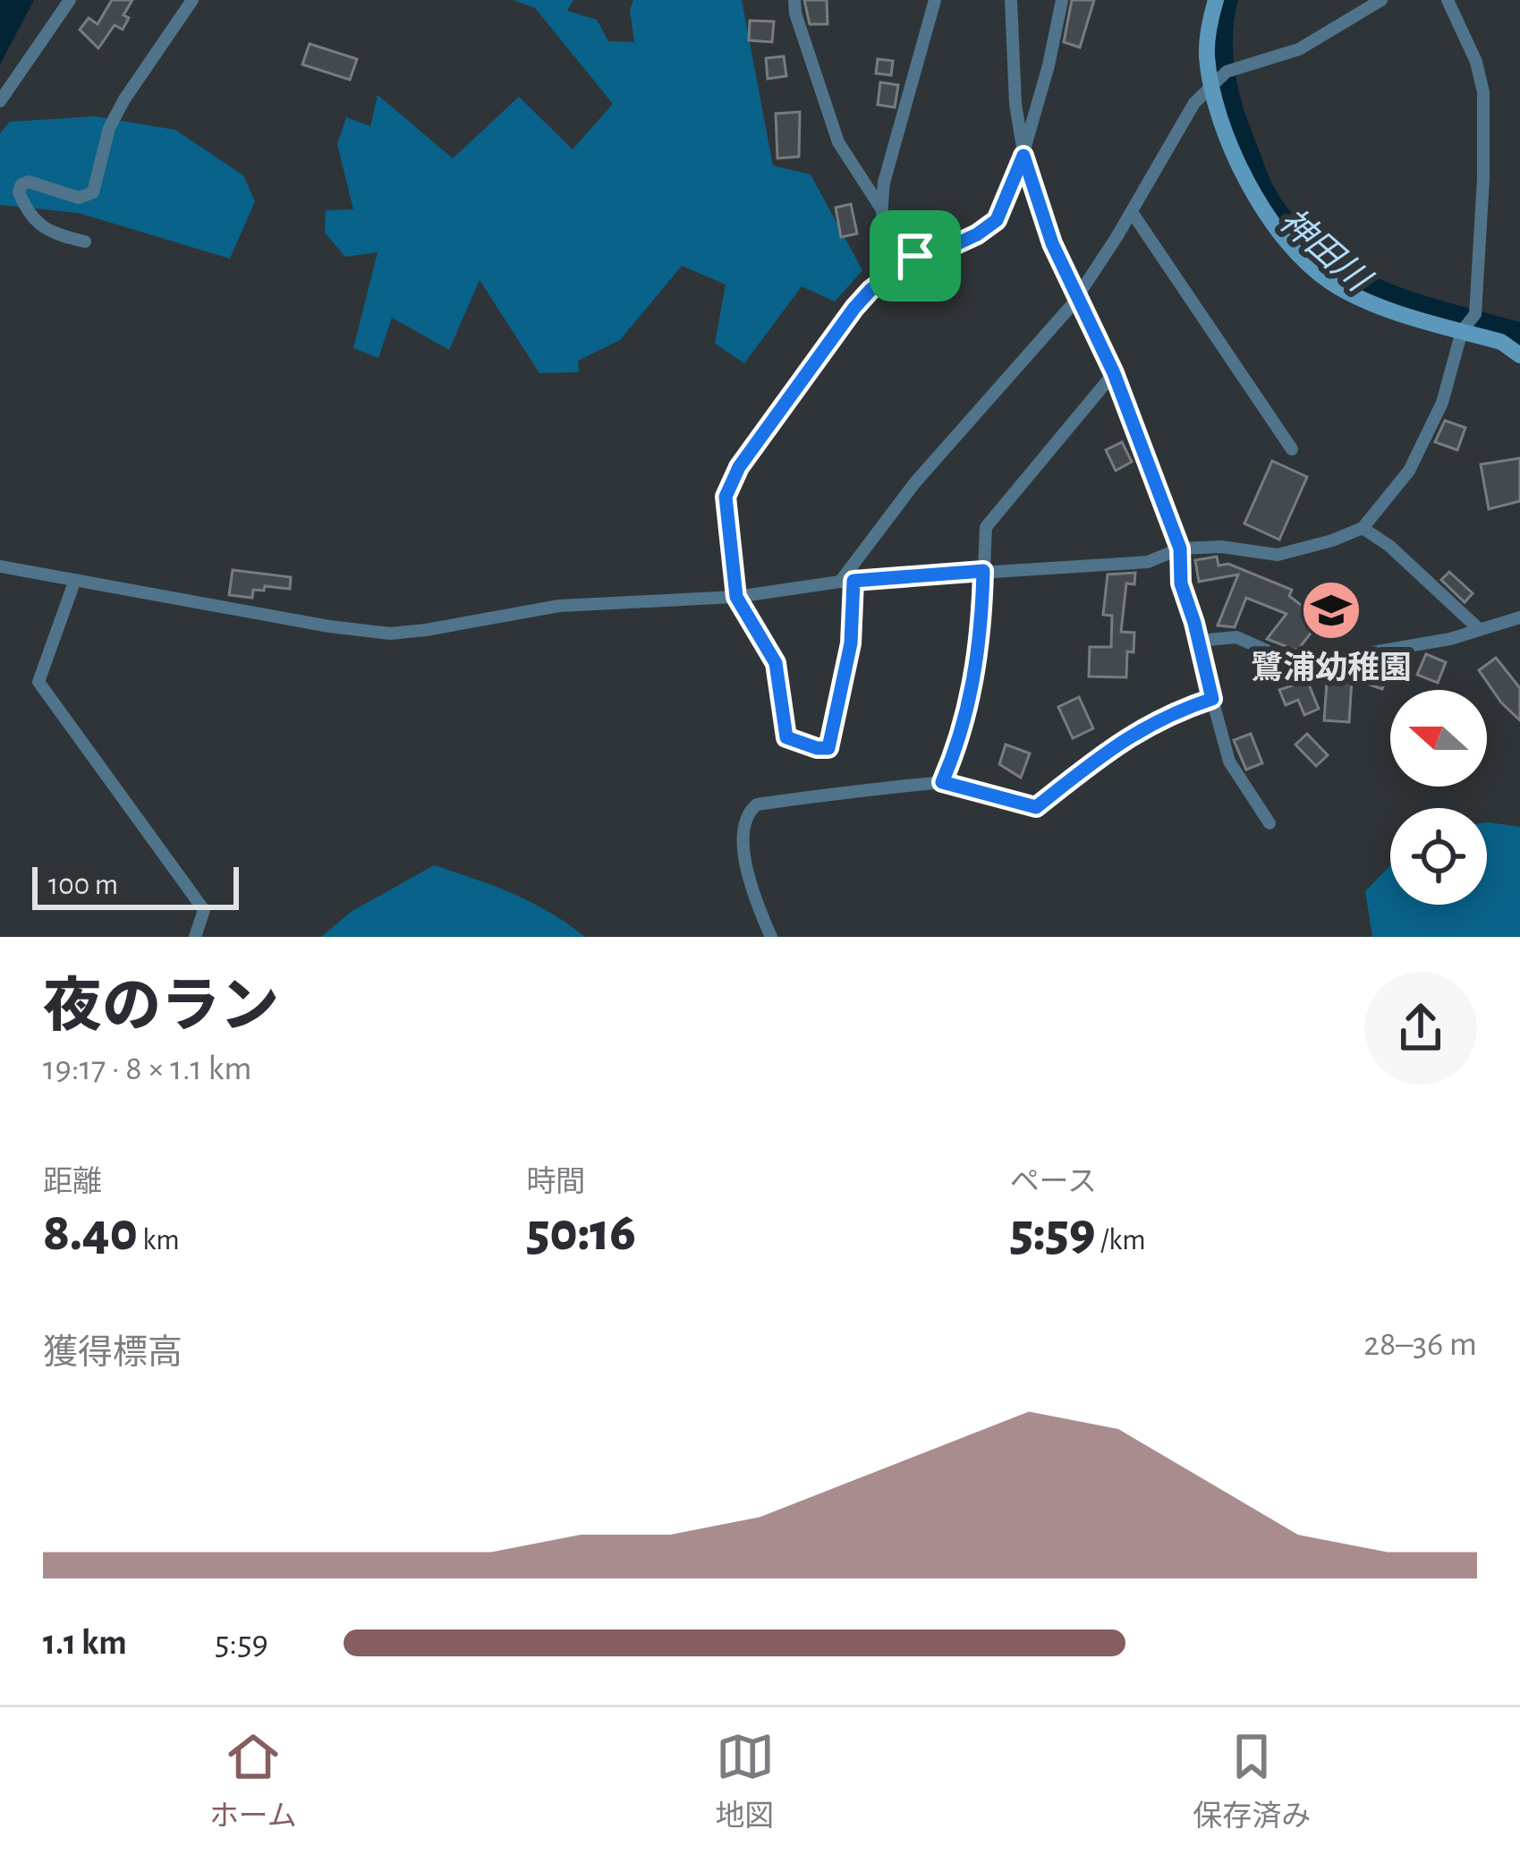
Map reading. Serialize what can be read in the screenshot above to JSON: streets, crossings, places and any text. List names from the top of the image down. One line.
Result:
{"water":["神田川"],"places":{"school or university":["鷺浦幼稚園"]},"scale_bar":"100 m","north":"left","page":{"scale":"100 m","heading":["夜のラン","19:17 · 8 × 1.1 km"],"stats":[["距離","8.40 km"],["時間","50:16"],["ペース","5:59 /km"]],"chart":["獲得標高","28–36 m"],"list":[{"name":"1.1 km","note":"5:59"}],"tabs":["ホーム","地図","保存済み"]}}
